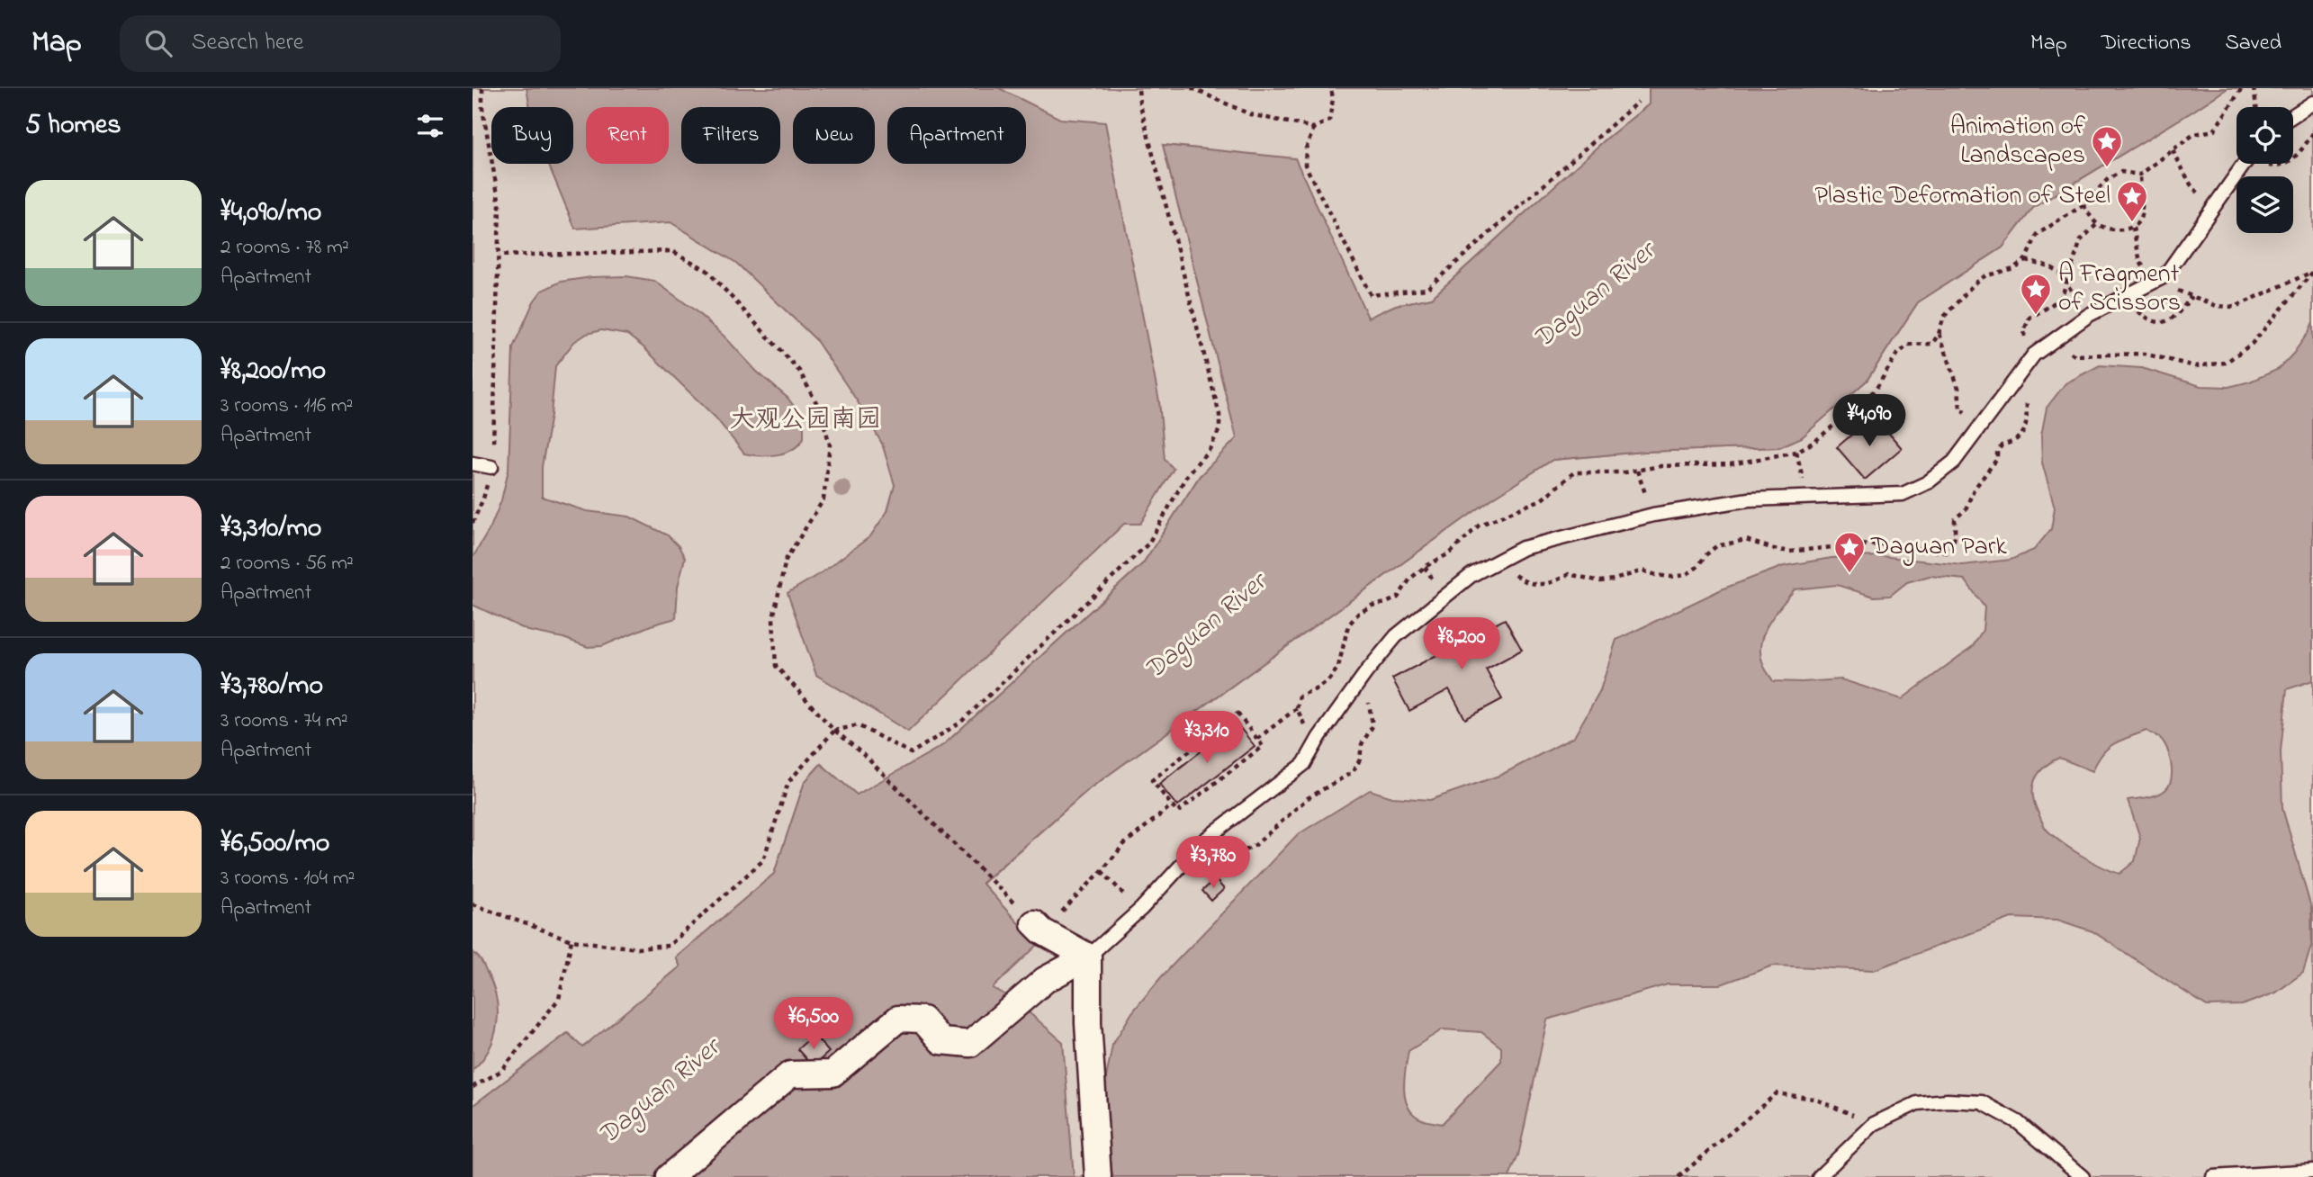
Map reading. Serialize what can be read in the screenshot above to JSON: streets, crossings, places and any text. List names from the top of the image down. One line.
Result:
{"water":["Daguan River"],"parks":["大观公园南园"],"places":{"place":["Animation of Landscapes","Plastic Deformation of Steel","A Fragment of Scissors","Daguan Park"]},"page":{"header":"Map","search":"Search here","nav":["Map","Directions","Saved"],"heading":"5 homes","chip":["Buy","Rent","Filters","New","Apartment"],"list":[{"name":"¥4,090/mo","note":"2 rooms · 78 m² · Apartment"},{"name":"¥8,200/mo","note":"3 rooms · 116 m² · Apartment"},{"name":"¥3,310/mo","note":"2 rooms · 56 m² · Apartment"},{"name":"¥3,780/mo","note":"3 rooms · 74 m² · Apartment"},{"name":"¥6,500/mo","note":"3 rooms · 104 m² · Apartment"}],"price":["¥4,090","¥8,200","¥3,310","¥3,780","¥6,500"]}}
